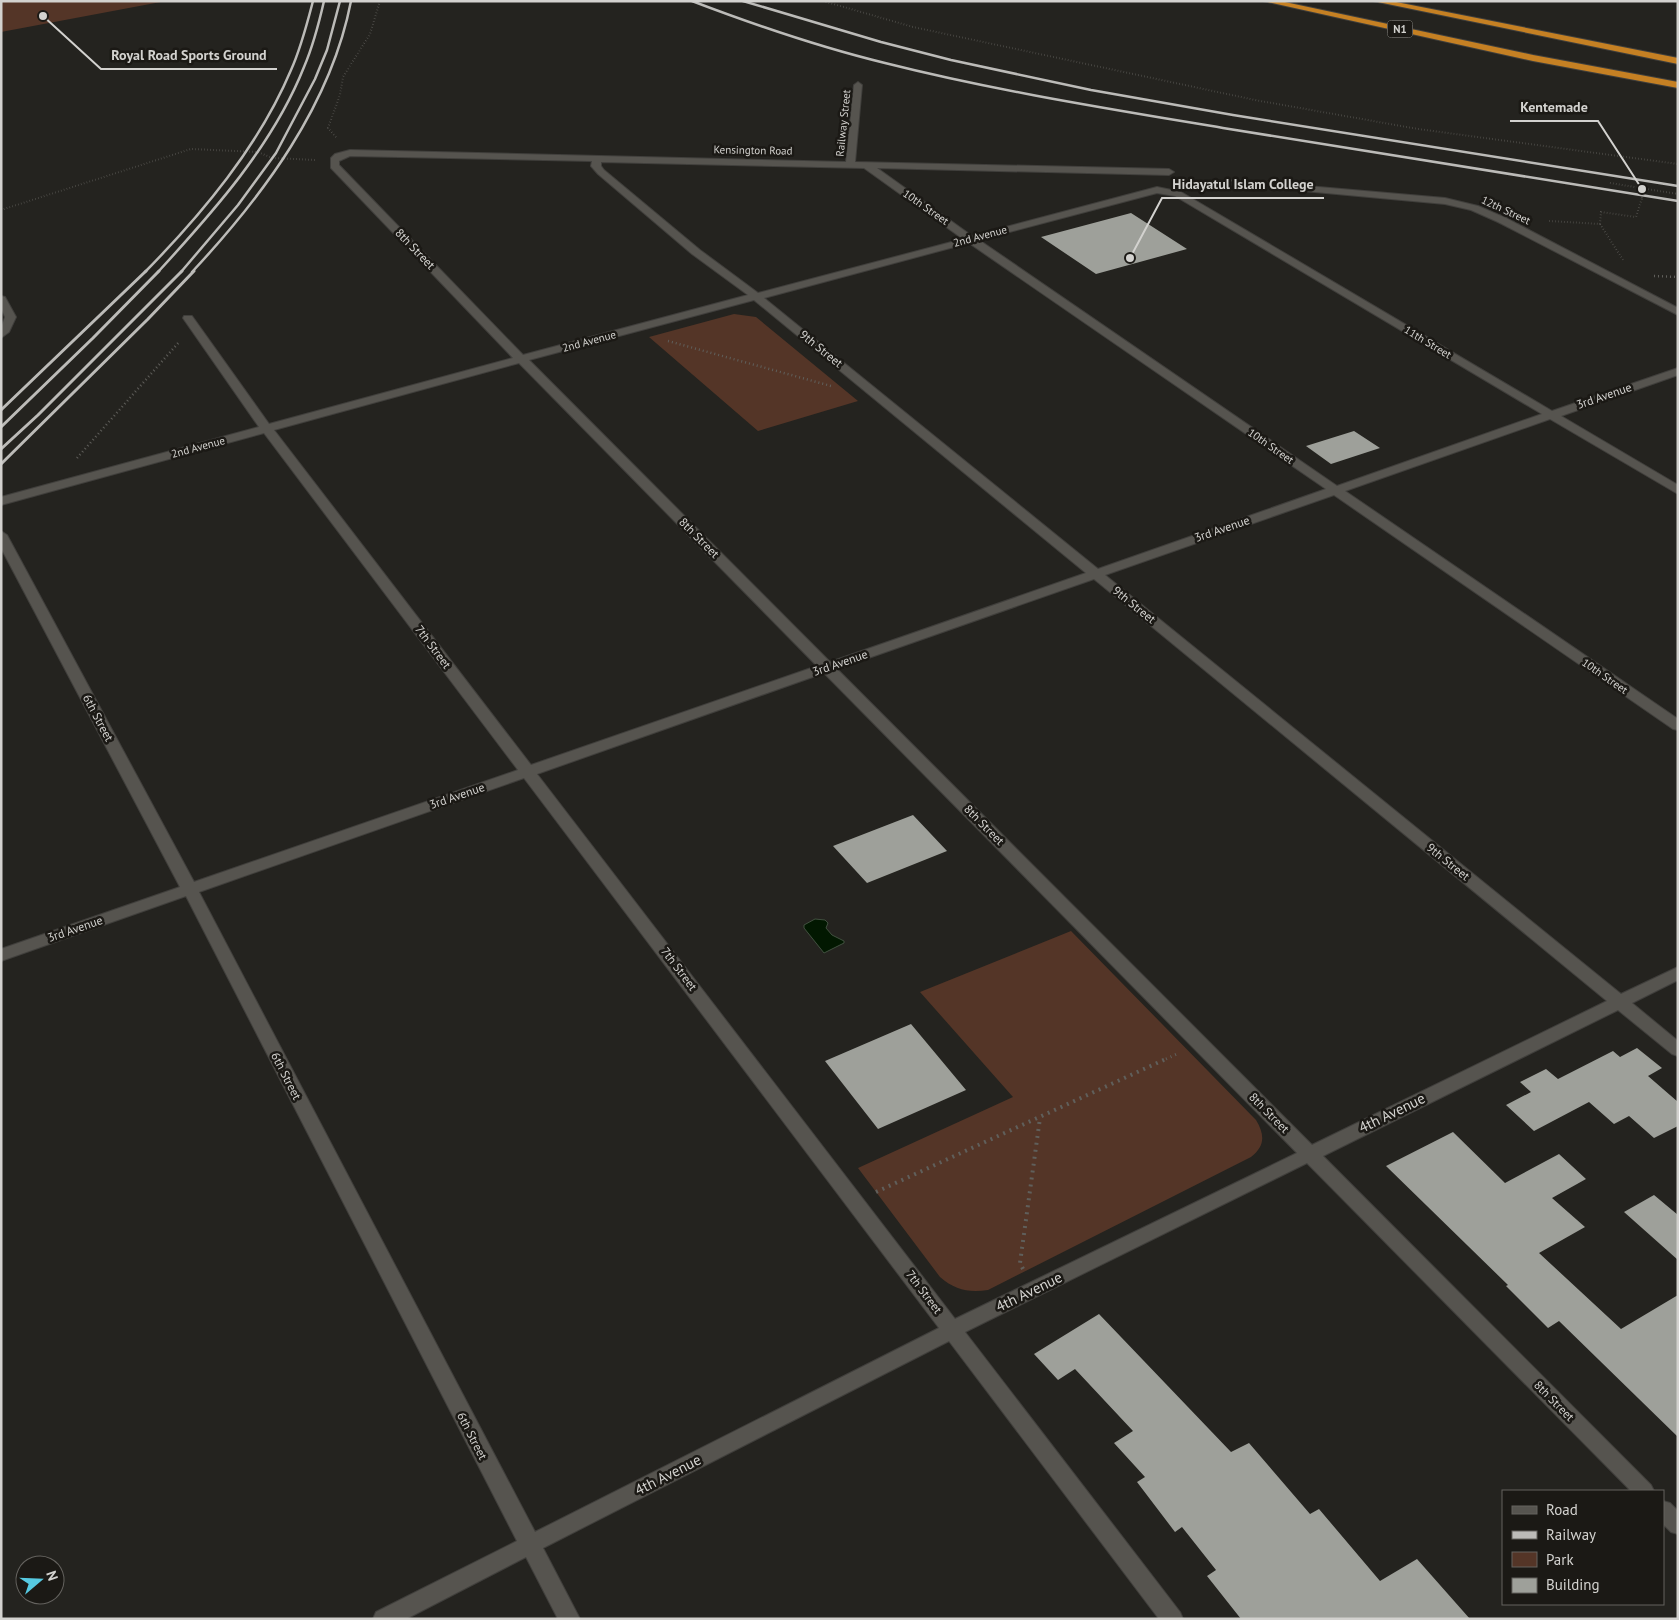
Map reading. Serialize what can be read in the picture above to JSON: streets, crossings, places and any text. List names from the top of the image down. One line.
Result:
{"streets":{"highway":["N1"],"street":["Railway Street","Kensington Road","10th Street","12th Street","2nd Avenue","8th Street","11th Street","9th Street","3rd Avenue","7th Street","6th Street","4th Avenue"]},"crossings":[["Railway Street","Kensington Road"],["Kensington Road","10th Street"],["Kensington Road","8th Street"],["Kensington Road","9th Street"],["10th Street","2nd Avenue"],["10th Street","3rd Avenue"],["2nd Avenue","8th Street"],["2nd Avenue","11th Street"],["2nd Avenue","9th Street"],["2nd Avenue","7th Street"],["8th Street","3rd Avenue"],["8th Street","4th Avenue"],["11th Street","3rd Avenue"],["9th Street","3rd Avenue"],["9th Street","4th Avenue"],["3rd Avenue","7th Street"],["3rd Avenue","6th Street"],["7th Street","4th Avenue"],["6th Street","4th Avenue"]],"places":["Royal Road Sports Ground","Kentemade","Hidayatul Islam College"],"legend":["Road","Railway","Park","Building"],"north":"right"}
